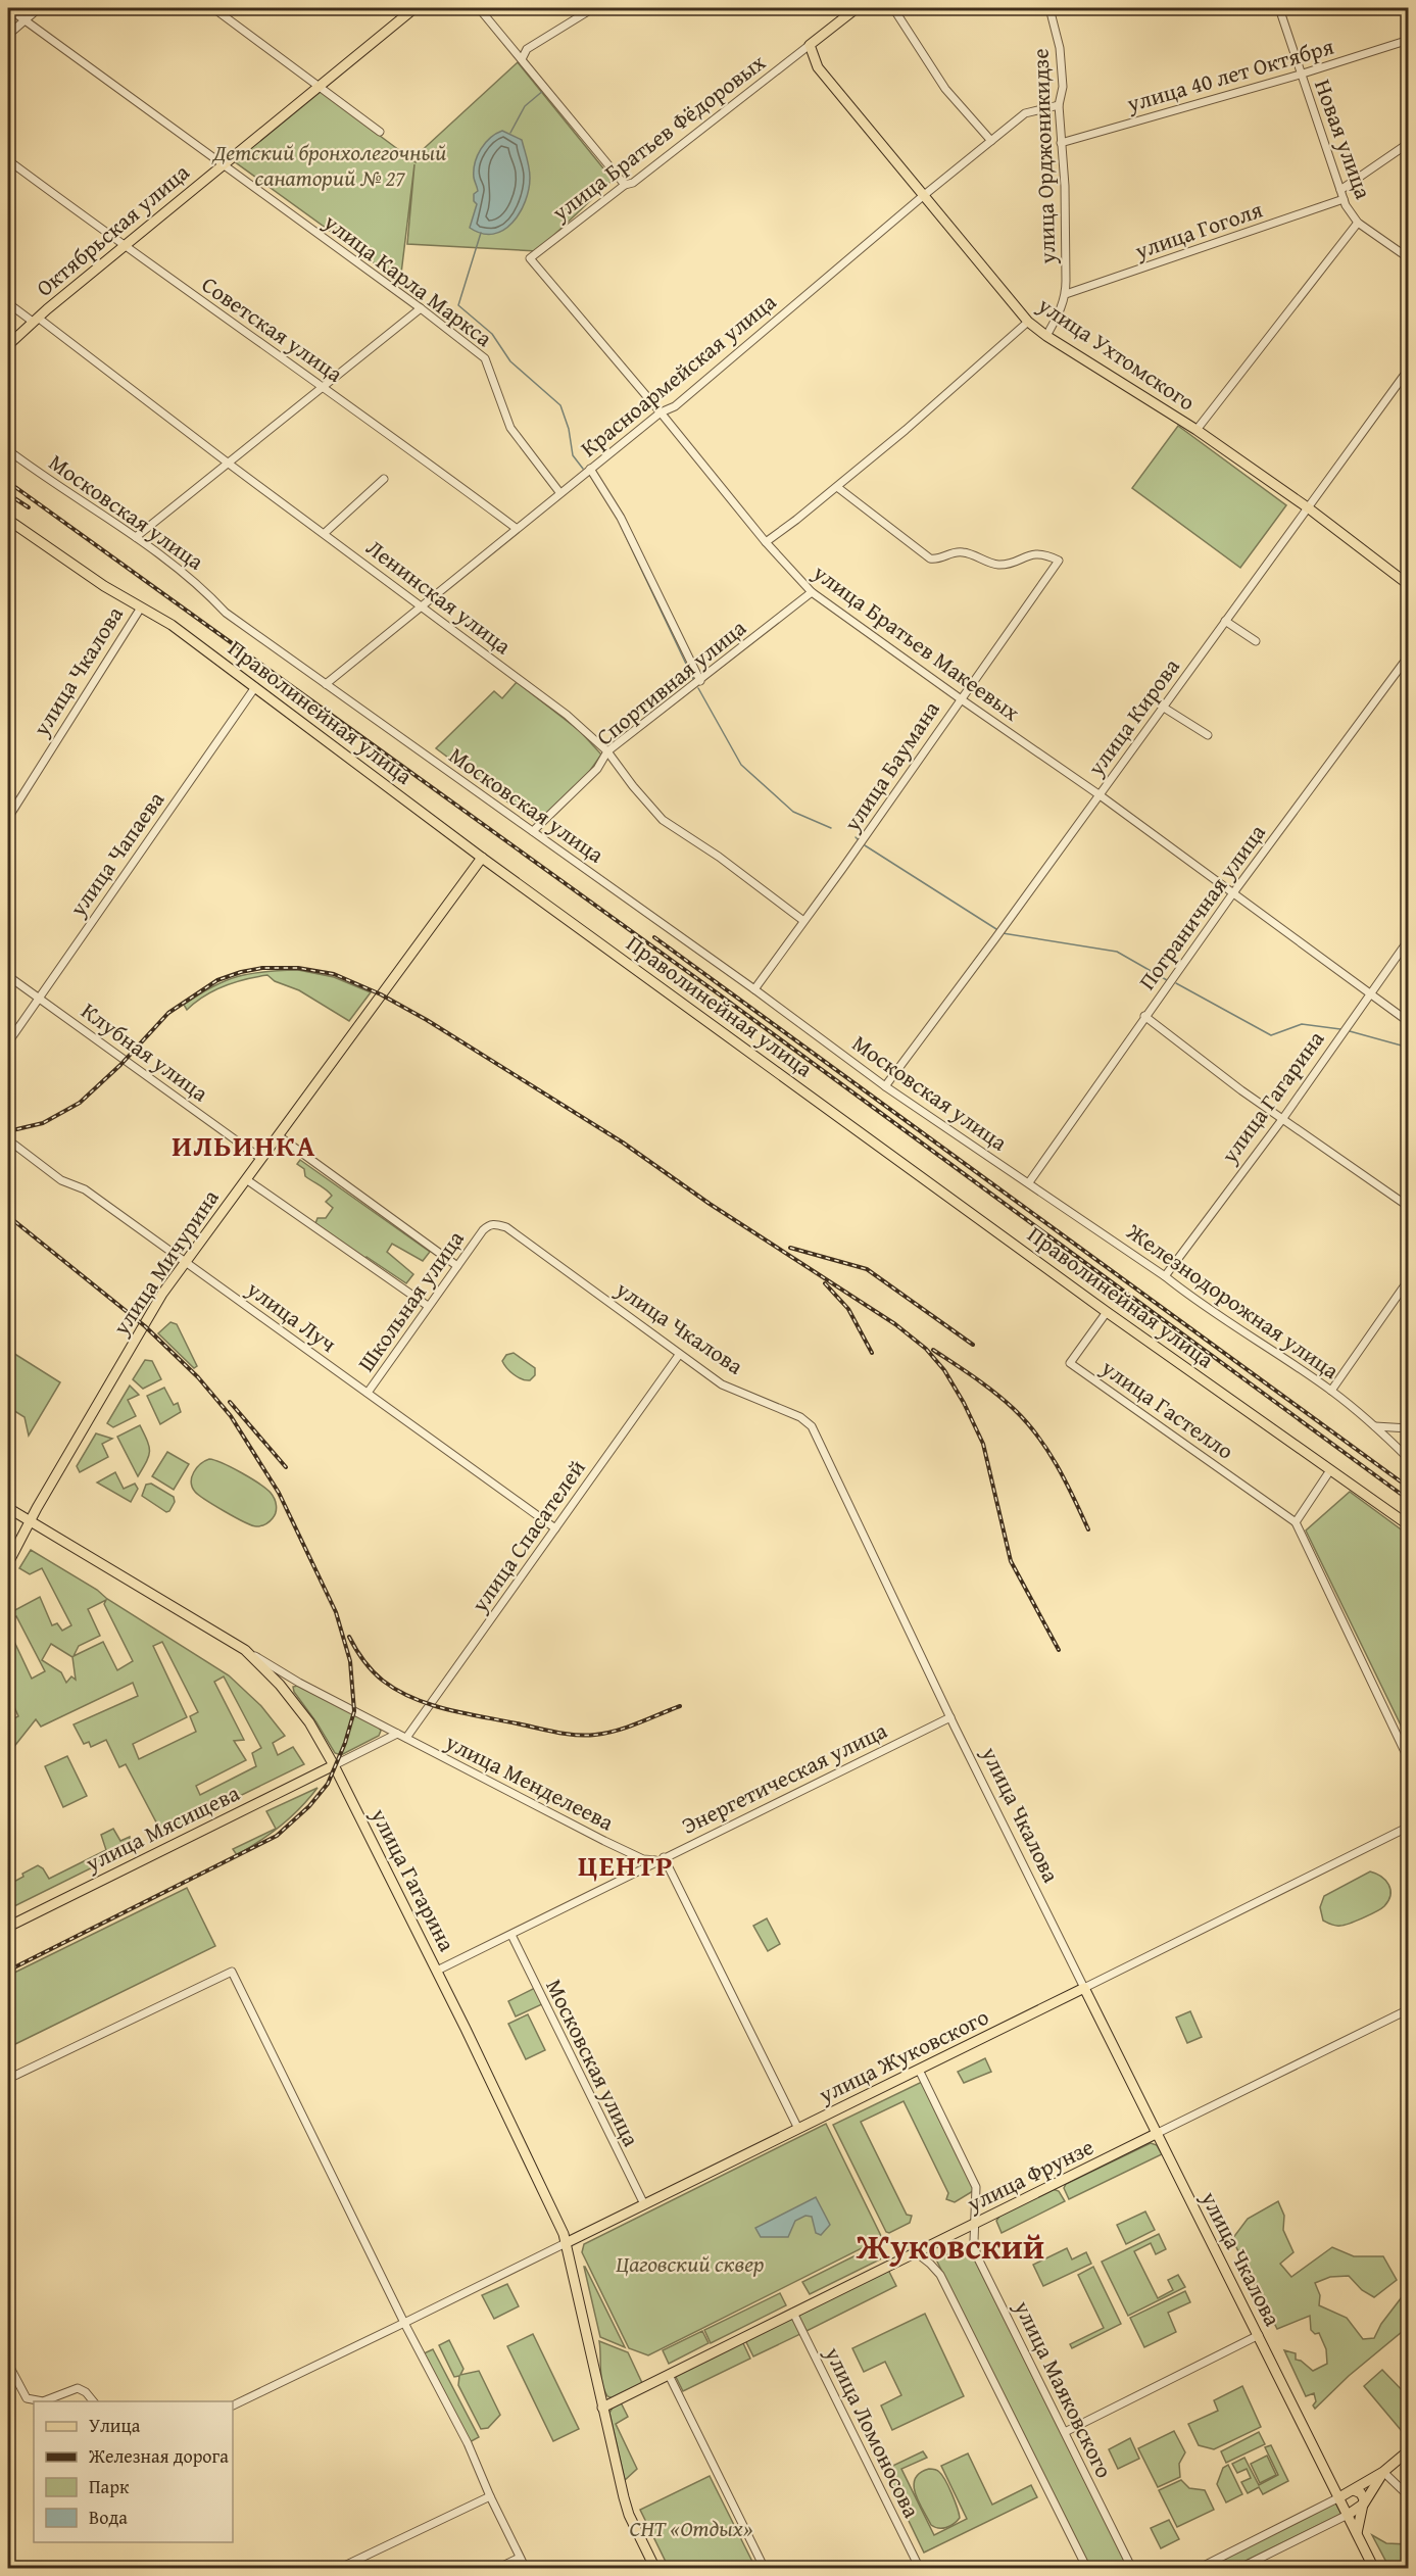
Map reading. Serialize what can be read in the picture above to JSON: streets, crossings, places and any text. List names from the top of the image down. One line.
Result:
{"streets":{"main road":["Октябрьская улица","улица Ухтомского","улица Чкалова","Праволинейная улица","улица Гагарина","улица Мичурина","улица Мясищева","улица Жуковского","улица Фрунзе"],"street":["улица 40 лет Октября","улица Братьев Фёдоровых","Новая улица","улица Орджоникидзе","улица Гоголя","улица Карла Маркса","Советская улица","Красноармейская улица","Московская улица","Ленинская улица","улица Братьев Макеевых","Спортивная улица","улица Кирова","улица Баумана","улица Чапаева","Пограничная улица","Клубная улица","Школьная улица","Железнодорожная улица","улица Луч","улица Гастелло","улица Спасателей","Энергетическая улица","улица Менделеева","улица Маяковского","улица Ломоносова"]},"crossings":[["улица 40 лет Октября","Новая улица"],["улица 40 лет Октября","улица Орджоникидзе"],["улица Братьев Фёдоровых","улица Ухтомского"],["улица Братьев Фёдоровых","улица Братьев Макеевых"],["Новая улица","улица Гоголя"],["улица Орджоникидзе","улица Гоголя"],["улица Орджоникидзе","улица Ухтомского"],["улица Орджоникидзе","Красноармейская улица"],["Октябрьская улица","улица Карла Маркса"],["Октябрьская улица","Советская улица"],["Октябрьская улица","Ленинская улица"],["улица Карла Маркса","Красноармейская улица"],["Советская улица","Красноармейская улица"],["улица Ухтомского","Красноармейская улица"],["улица Ухтомского","улица Кирова"],["Красноармейская улица","Московская улица"],["Красноармейская улица","Ленинская улица"],["Красноармейская улица","улица Братьев Макеевых"],["Московская улица","Спортивная улица"],["Московская улица","улица Кирова"],["Московская улица","улица Баумана"],["Московская улица","Пограничная улица"],["Московская улица","Железнодорожная улица"],["Московская улица","Энергетическая улица"],["Московская улица","улица Жуковского"],["Ленинская улица","Спортивная улица"],["Ленинская улица","улица Баумана"],["улица Братьев Макеевых","Спортивная улица"],["улица Братьев Макеевых","улица Кирова"],["улица Братьев Макеевых","улица Баумана"],["улица Братьев Макеевых","Пограничная улица"],["улица Братьев Макеевых","улица Гагарина"],["улица Чкалова","Праволинейная улица"],["улица Чкалова","Школьная улица"],["улица Чкалова","улица Спасателей"],["улица Чкалова","Энергетическая улица"],["улица Чкалова","улица Жуковского"],["улица Чкалова","улица Фрунзе"],["Праволинейная улица","улица Чапаева"],["Праволинейная улица","улица Мичурина"],["Праволинейная улица","улица Гастелло"],["улица Чапаева","Клубная улица"],["Пограничная улица","Железнодорожная улица"],["Клубная улица","улица Мичурина"],["улица Гагарина","улица Мичурина"],["улица Гагарина","Железнодорожная улица"],["улица Гагарина","Энергетическая улица"],["улица Гагарина","улица Менделеева"],["улица Гагарина","улица Мясищева"],["улица Гагарина","улица Жуковского"],["улица Гагарина","улица Фрунзе"],["улица Мичурина","улица Луч"],["Школьная улица","улица Луч"],["улица Луч","улица Спасателей"],["улица Спасателей","улица Менделеева"],["Энергетическая улица","улица Менделеева"],["улица Жуковского","улица Маяковского"],["улица Фрунзе","улица Маяковского"],["улица Фрунзе","улица Ломоносова"]],"districts":["ИЛЬИНКА","ЦЕНТР","Жуковский"],"parks":["Детский бронхолегочный санаторий № 27","Цаговский сквер","СНТ «Отдых»"],"legend":["Улица","Железная дорога","Парк","Вода"]}
